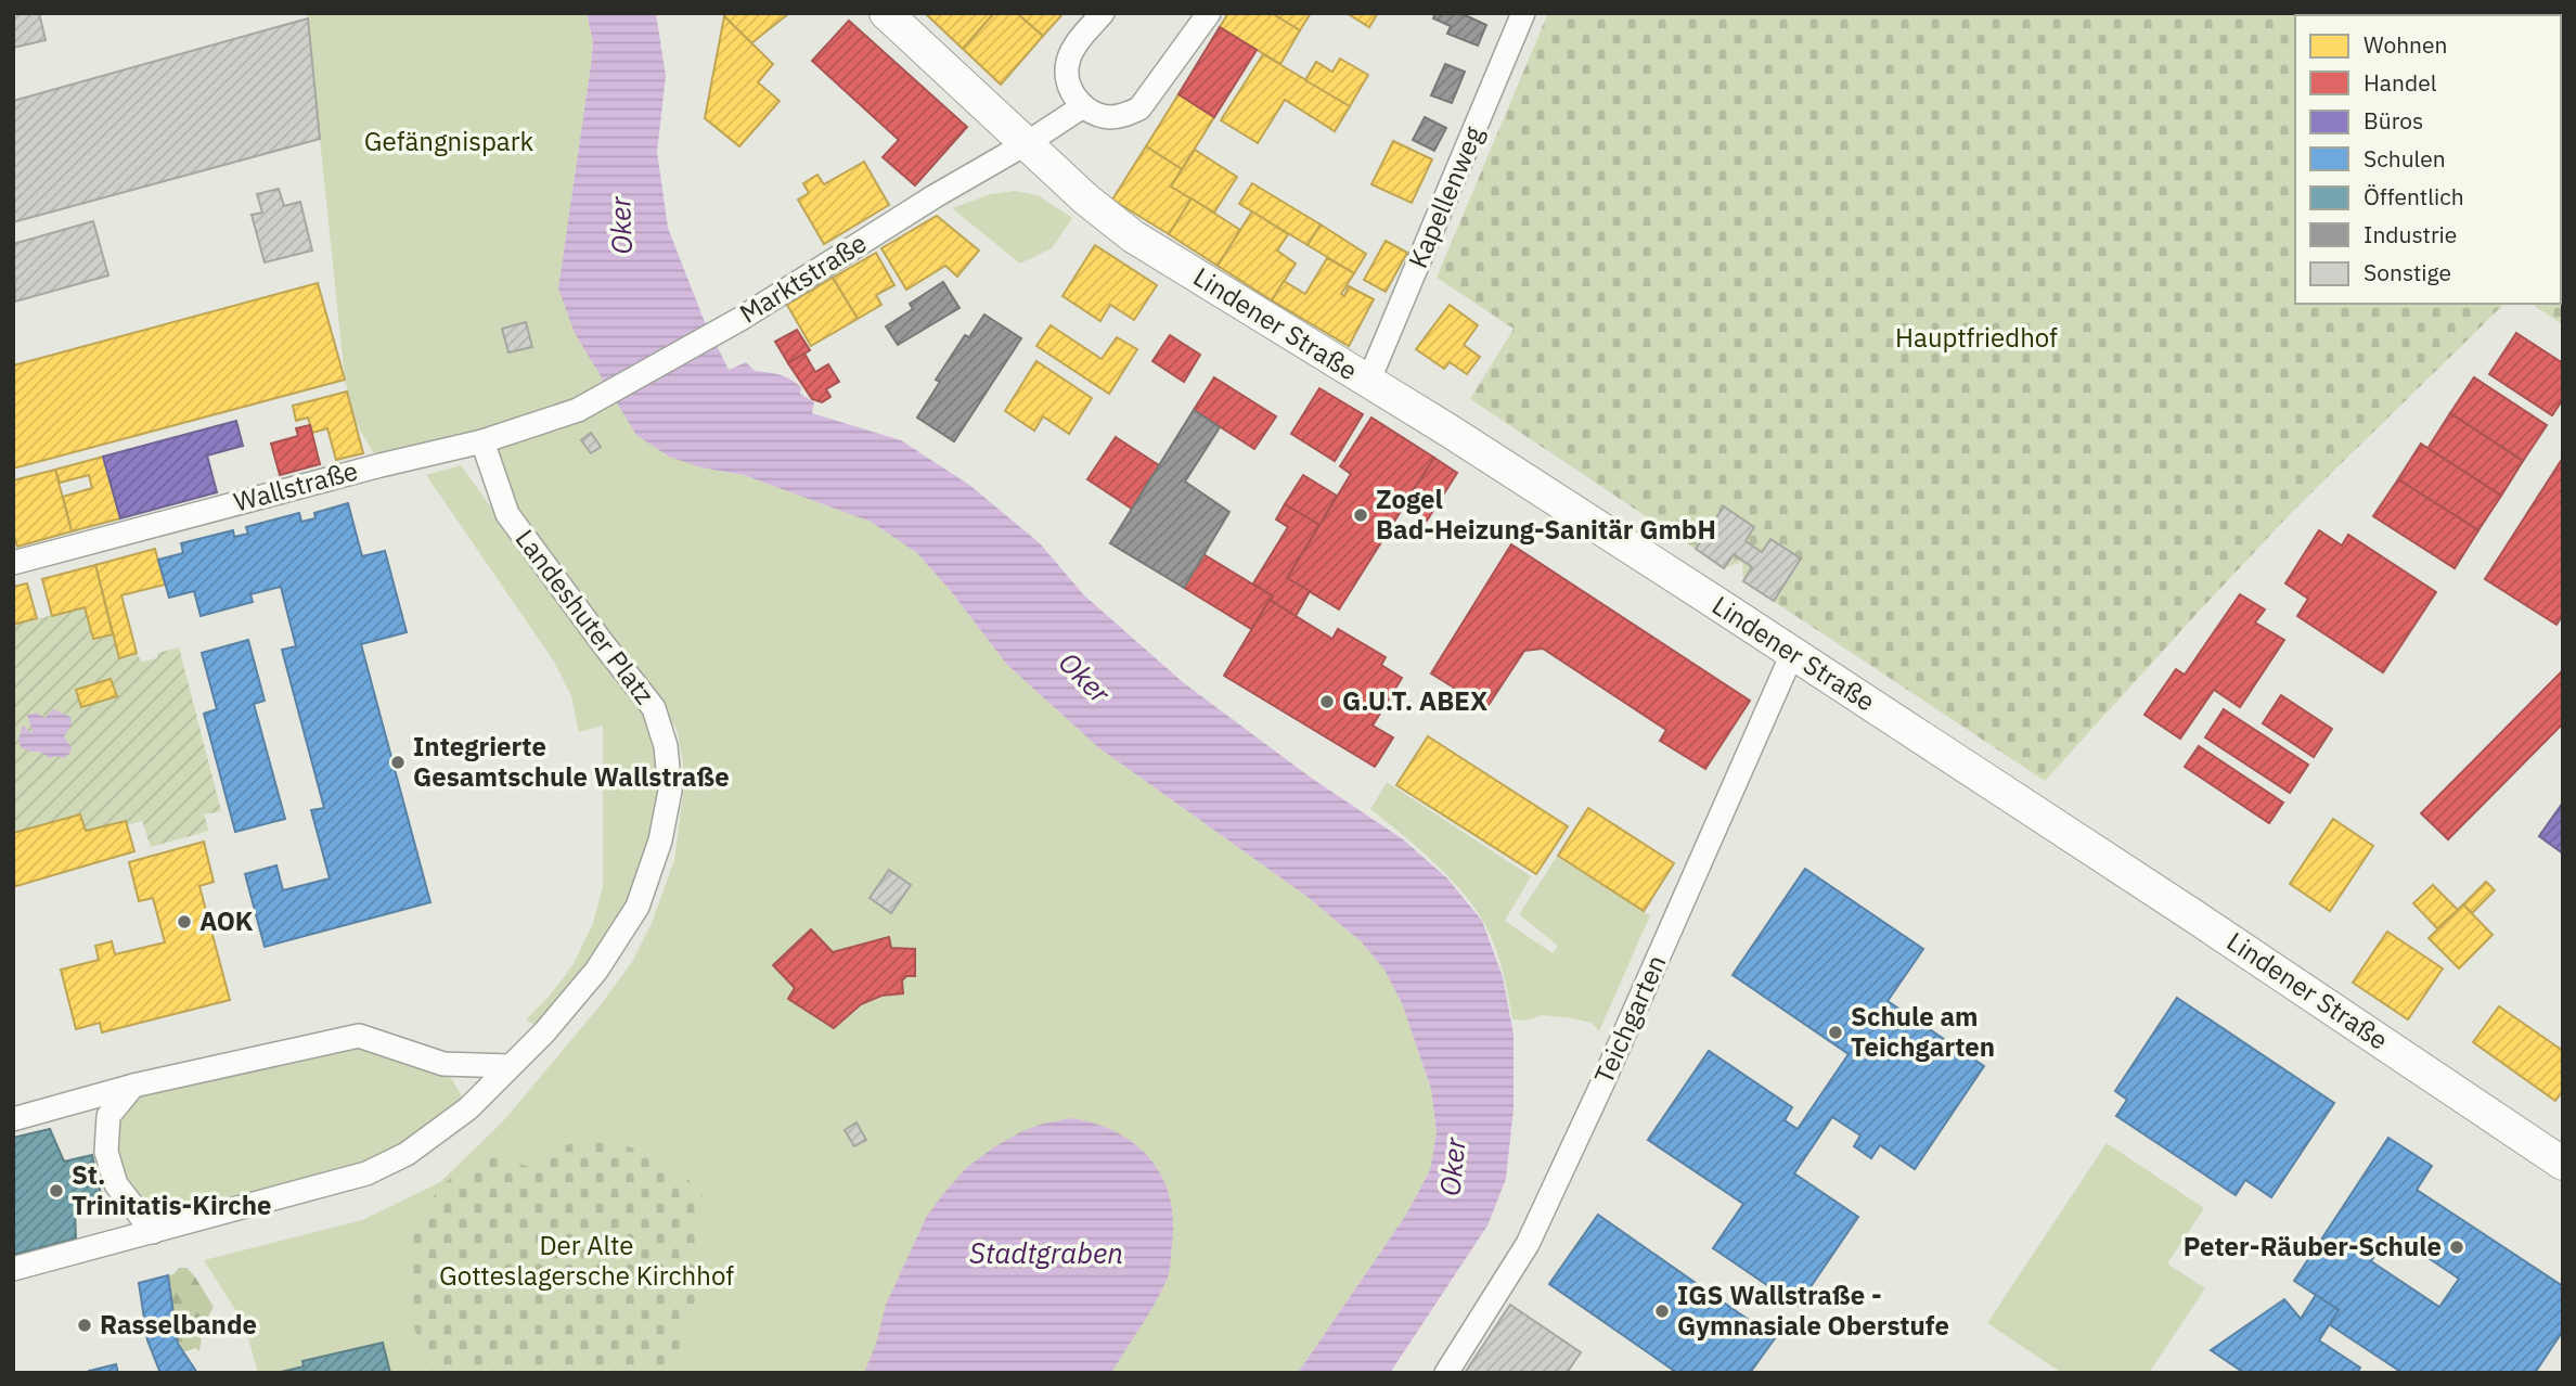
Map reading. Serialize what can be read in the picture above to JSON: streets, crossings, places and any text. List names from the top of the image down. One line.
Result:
{"streets":{"main road":["Lindener Straße"],"street":["Kapellenweg","Marktstraße","Wallstraße","Landeshuter Platz","Teichgarten"]},"crossings":[["Kapellenweg","Lindener Straße"],["Marktstraße","Lindener Straße"],["Marktstraße","Wallstraße"],["Lindener Straße","Teichgarten"],["Wallstraße","Landeshuter Platz"]],"water":["Oker","Stadtgraben"],"parks":["Gefängnispark","Hauptfriedhof","Der Alte Gotteslagersche Kirchhof"],"places":["Zogel Bad-Heizung-Sanitär GmbH","G.U.T. ABEX","Integrierte Gesamtschule Wallstraße","AOK","Schule am Teichgarten","St. Trinitatis-Kirche","Peter-Räuber-Schule","IGS Wallstraße - Gymnasiale Oberstufe","Rasselbande"],"legend":["Wohnen","Handel","Büros","Schulen","Öffentlich","Industrie","Sonstige"]}
